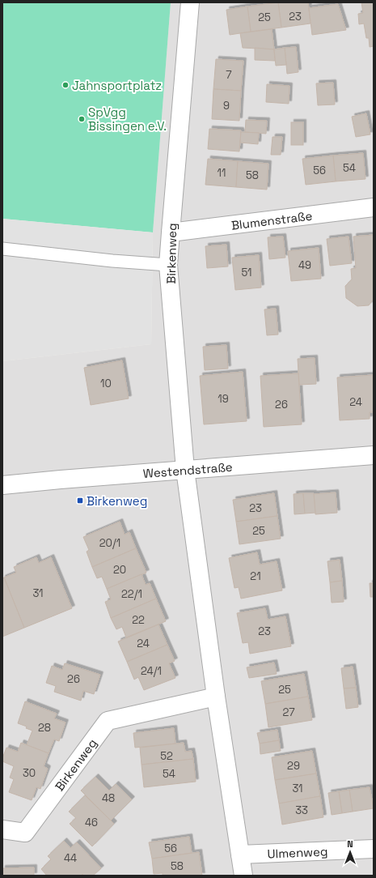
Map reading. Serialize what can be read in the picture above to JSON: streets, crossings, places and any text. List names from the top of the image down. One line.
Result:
{"streets":{"street":["Blumenstraße","Birkenweg","Westendstraße","Ulmenweg"]},"crossings":[["Blumenstraße","Birkenweg"],["Birkenweg","Westendstraße"],["Birkenweg","Ulmenweg"]],"places":{"other":["Jahnsportplatz","SpVgg Bissingen e.V."],"transit":["Birkenweg"]},"house_numbers":["23","25","7","9","54","56","11","58","49","51","10","19","24","26","23","25","20/1","20","21","31","22/1","22","23","24","24/1","26","25","27","28","52","29","30","54","31","48","33","46","56","44","58"],"north":"top"}
